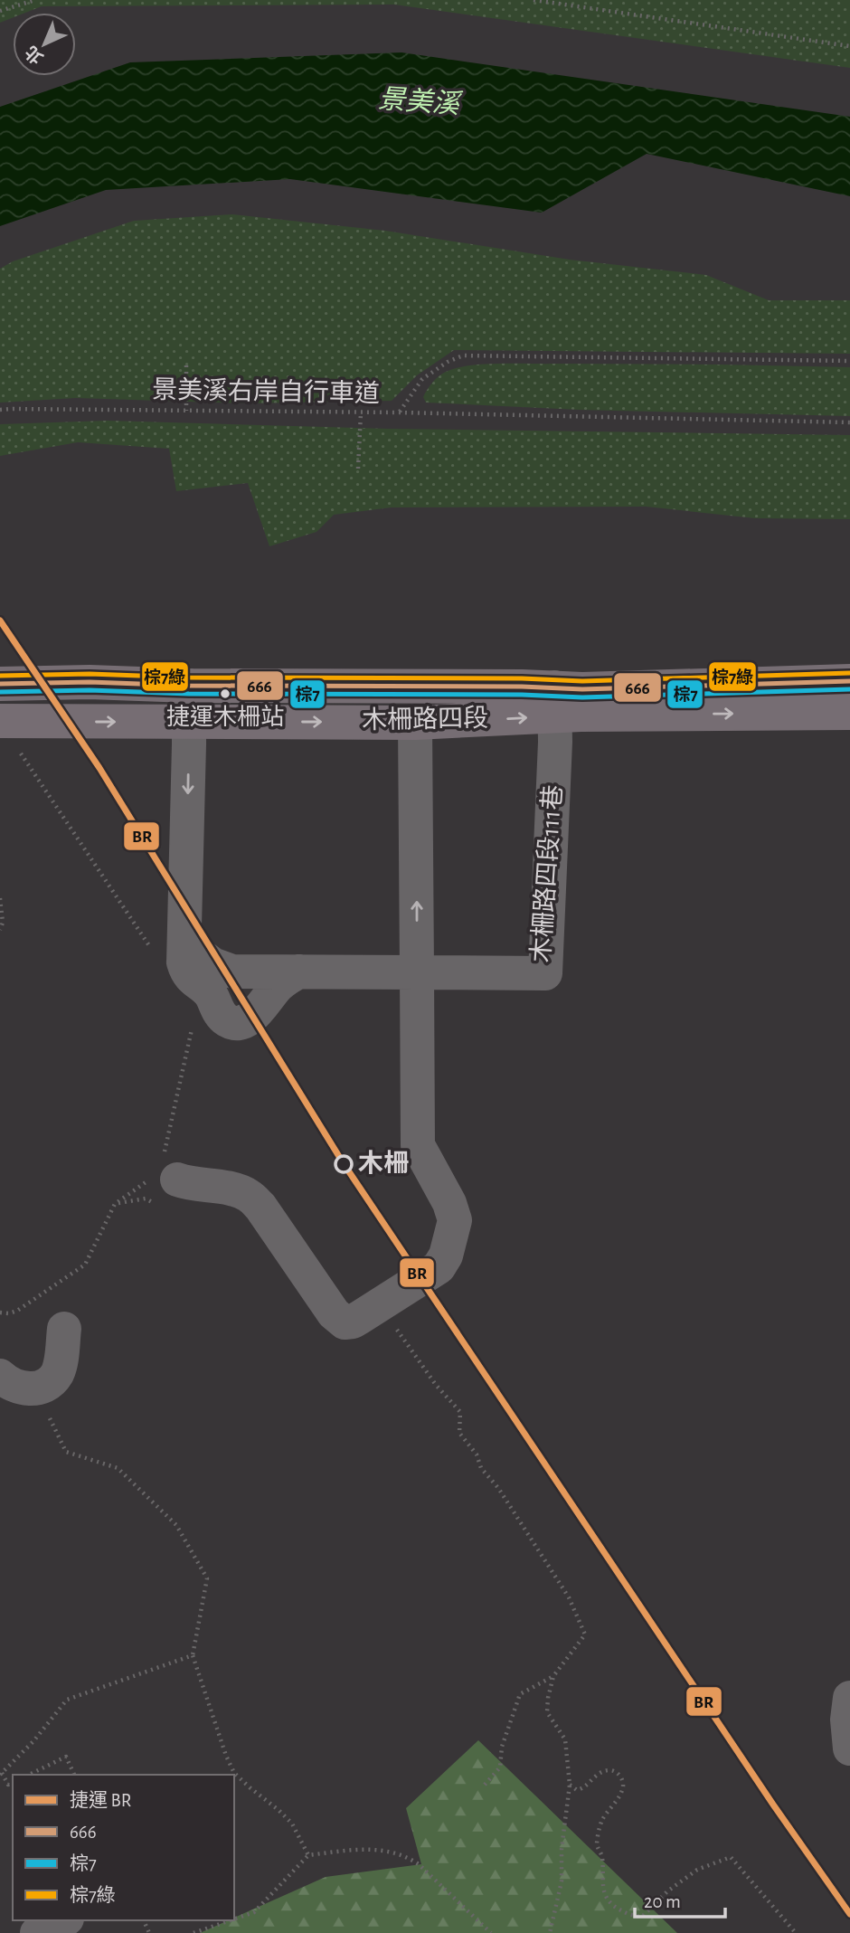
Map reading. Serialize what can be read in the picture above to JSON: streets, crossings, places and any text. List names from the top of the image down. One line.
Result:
{"streets":{"main road":["木柵路四段"],"street":["木柵路四段111巷"],"path":["景美溪右岸自行車道"]},"crossings":[["木柵路四段","木柵路四段111巷"]],"water":["景美溪"],"places":["捷運木柵站","木柵"],"lines":["metro line BR","transit line 棕7綠","transit line 666","transit line 棕7"],"legend":["捷運 BR","666","棕7","棕7綠"],"scale_bar":"20 m","north":"bottom left"}
